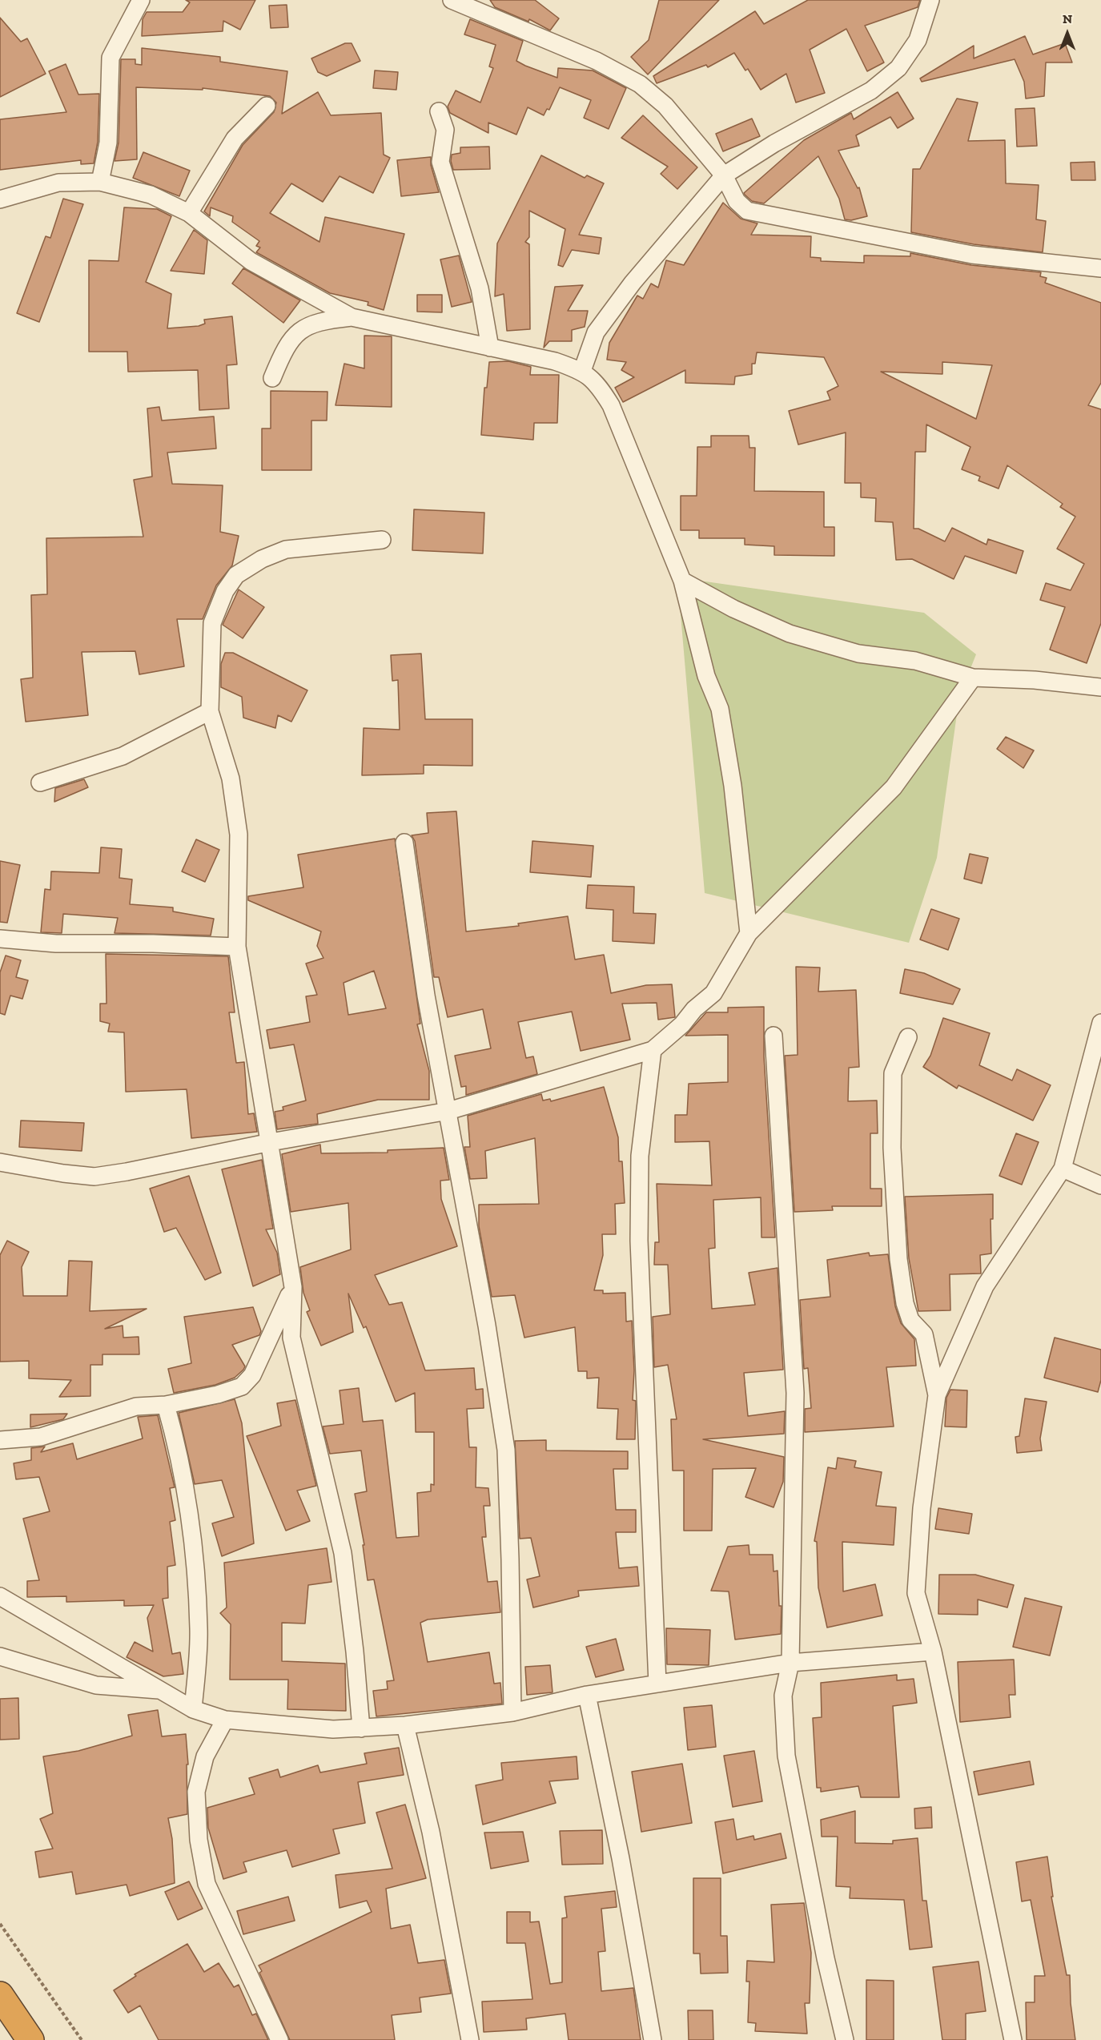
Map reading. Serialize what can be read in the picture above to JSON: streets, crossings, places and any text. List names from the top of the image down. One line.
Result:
{"north":"top"}
